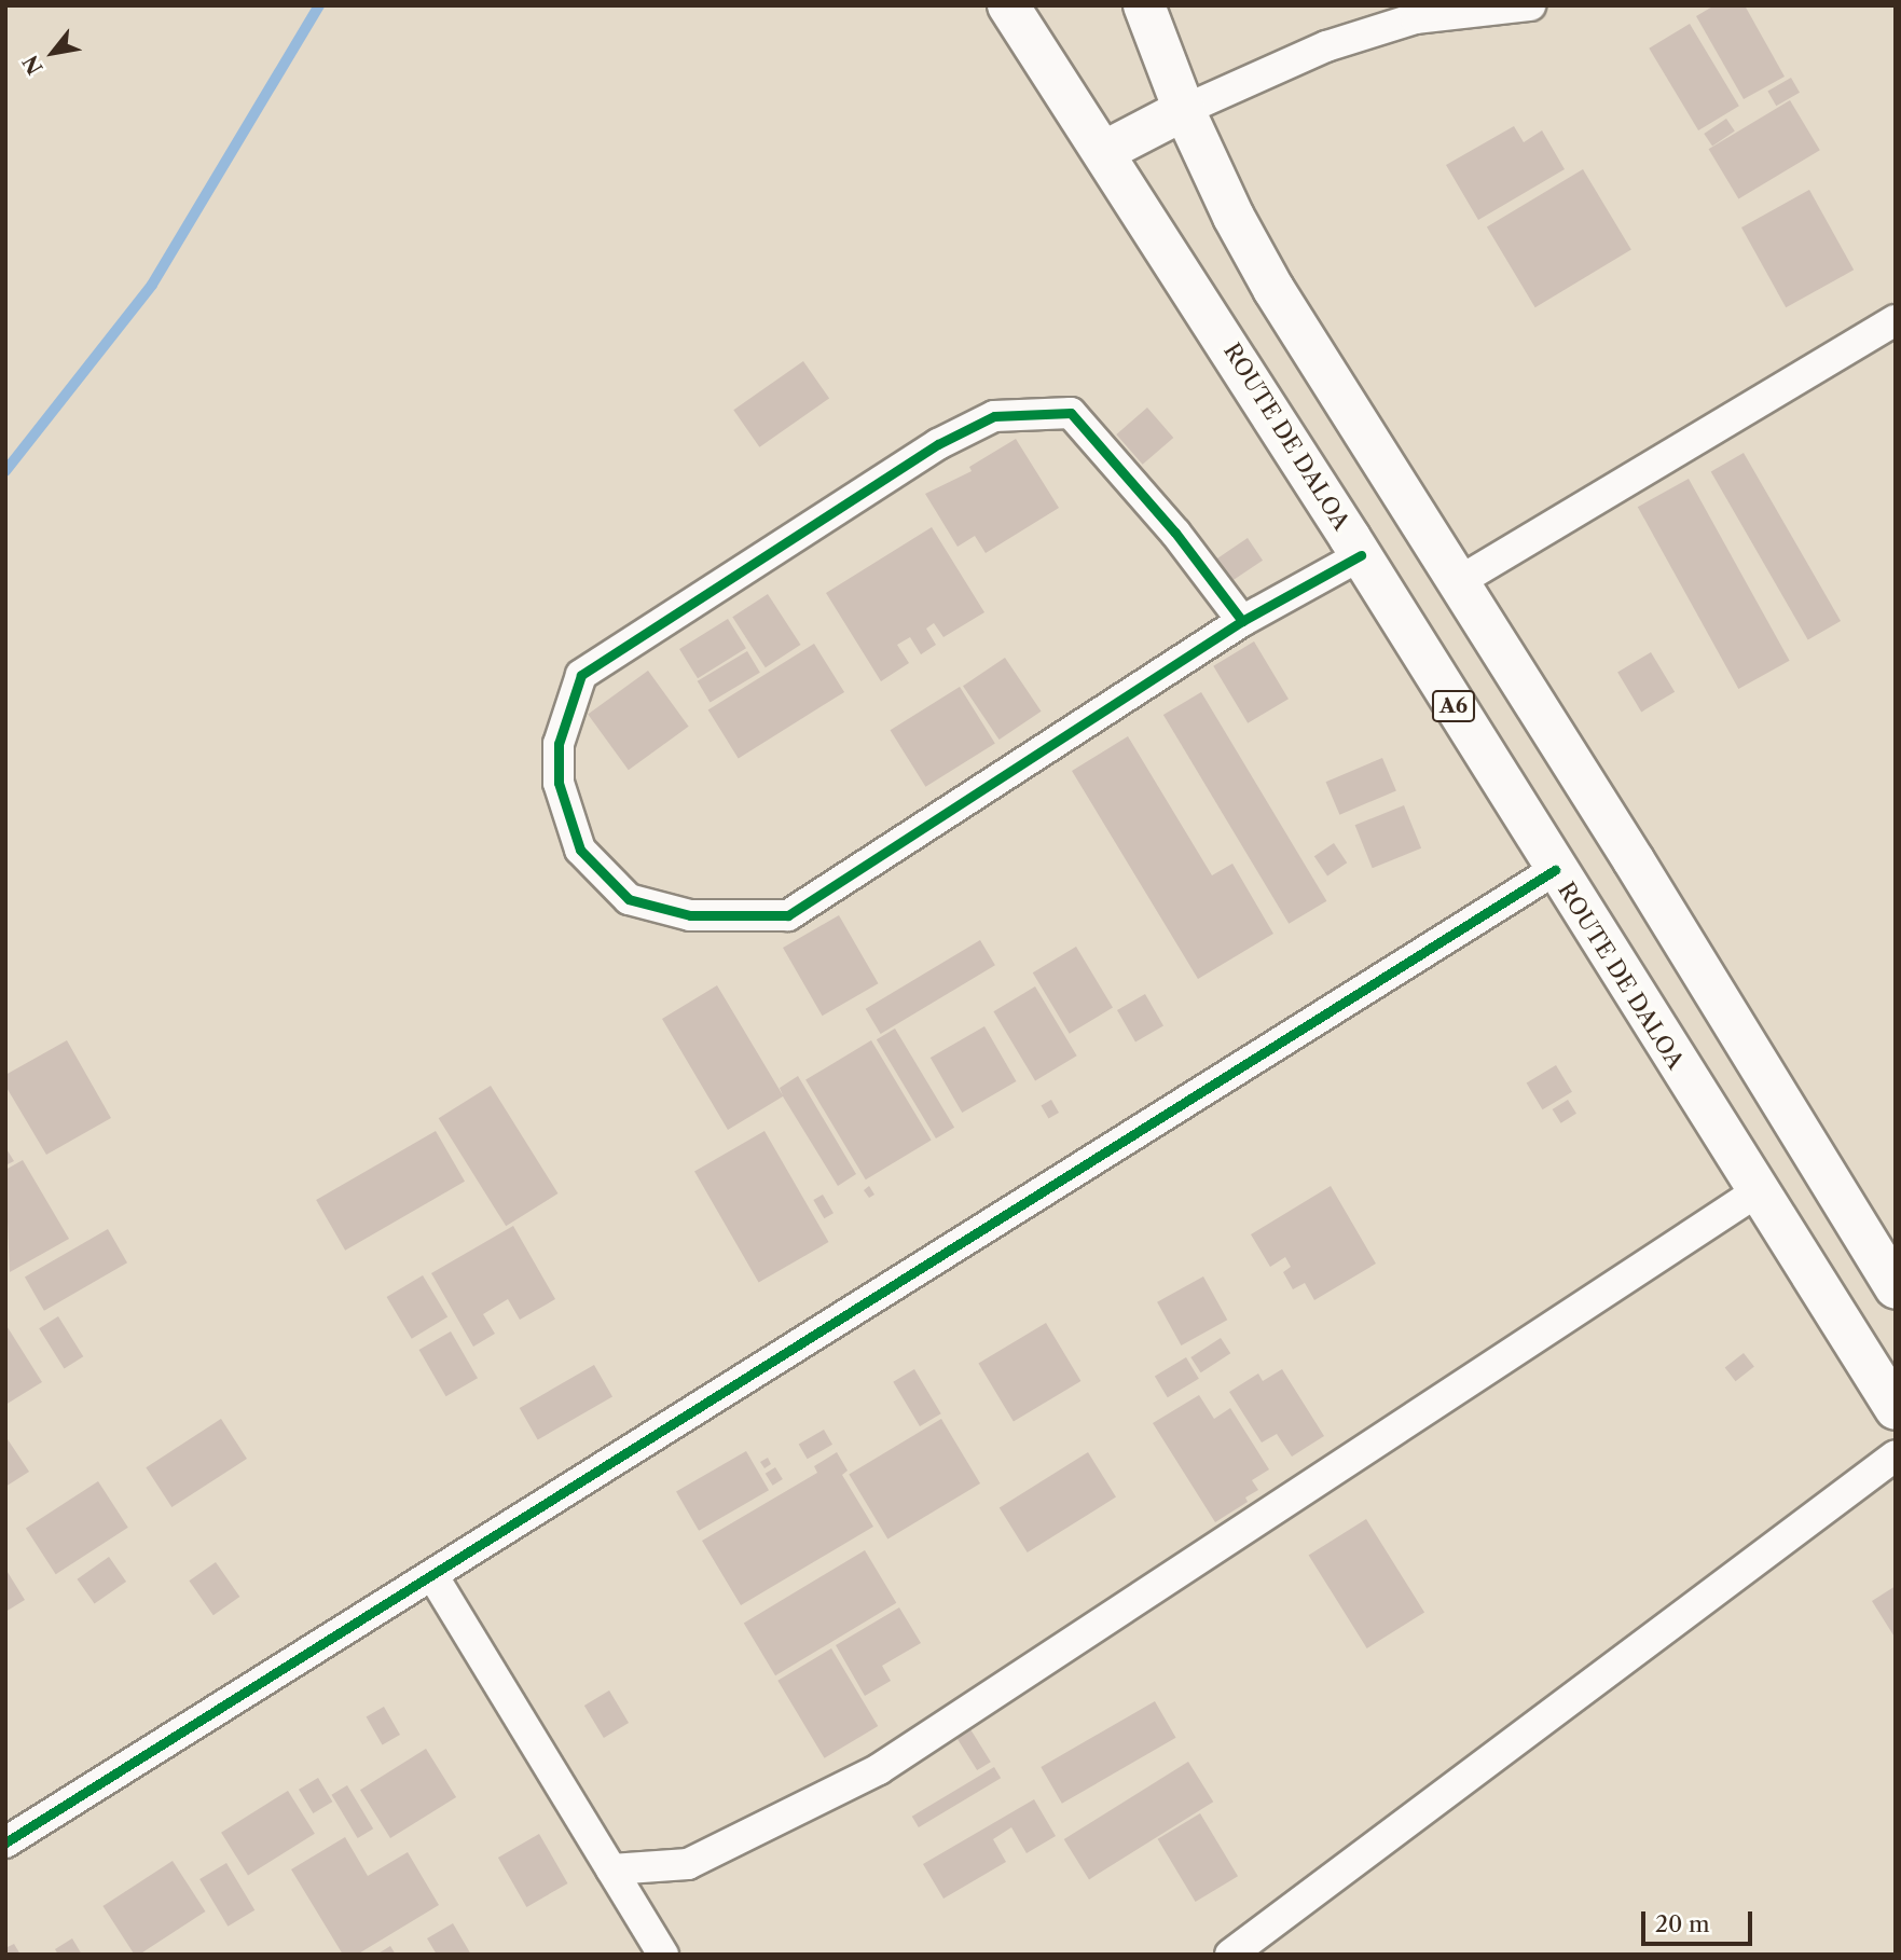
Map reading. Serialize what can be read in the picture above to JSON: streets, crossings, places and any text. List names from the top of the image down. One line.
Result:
{"streets":{"highway":["ROUTE DE DALOA","A6"]},"scale_bar":"20 m","north":"bottom left"}
